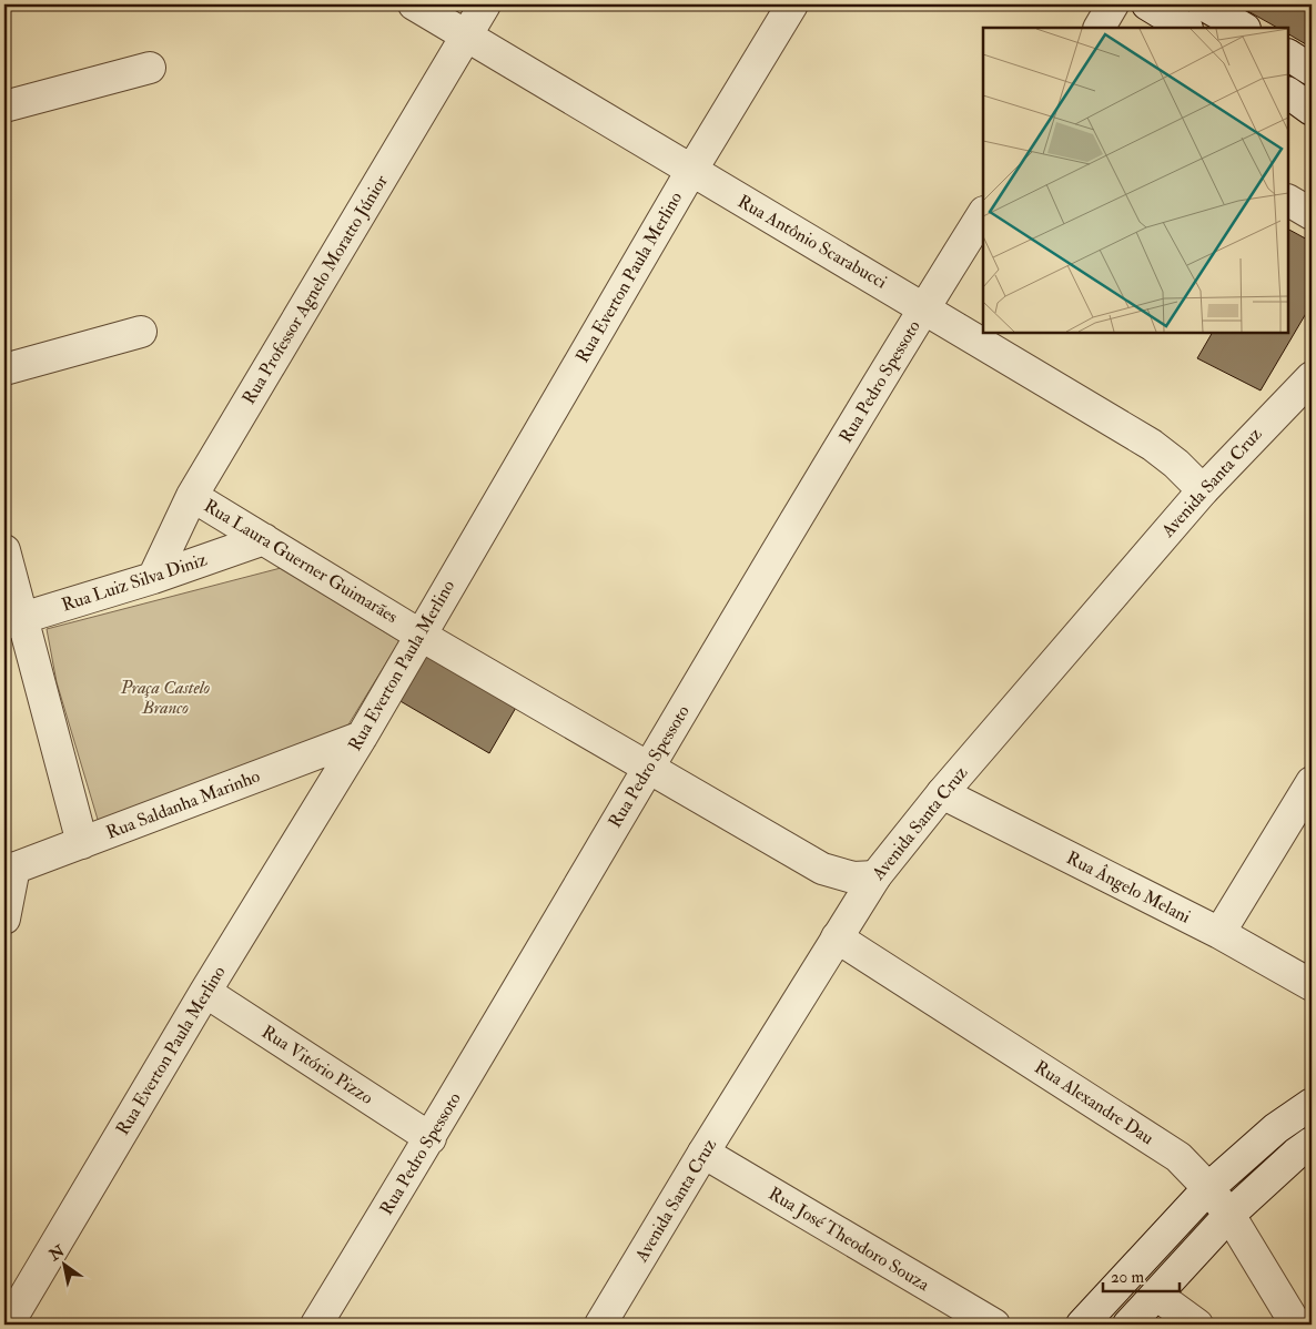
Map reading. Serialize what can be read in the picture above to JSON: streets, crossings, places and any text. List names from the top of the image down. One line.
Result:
{"streets":{"street":["Rua Antônio Scarabucci","Rua Everton Paula Merlino","Rua Professor Agnelo Moratto Júnior","Rua Pedro Spessoto","Avenida Santa Cruz","Rua Laura Guerner Guimarães","Rua Luiz Silva Diniz","Rua Saldanha Marinho","Rua Ângelo Melani","Rua Vitório Pizzo","Rua Alexandre Dau","Rua José Theodoro Souza"]},"crossings":[["Rua Antônio Scarabucci","Rua Everton Paula Merlino"],["Rua Antônio Scarabucci","Rua Professor Agnelo Moratto Júnior"],["Rua Antônio Scarabucci","Rua Pedro Spessoto"],["Rua Antônio Scarabucci","Avenida Santa Cruz"],["Rua Everton Paula Merlino","Rua Laura Guerner Guimarães"],["Rua Everton Paula Merlino","Rua Saldanha Marinho"],["Rua Everton Paula Merlino","Rua Vitório Pizzo"],["Rua Professor Agnelo Moratto Júnior","Rua Laura Guerner Guimarães"],["Rua Professor Agnelo Moratto Júnior","Rua Luiz Silva Diniz"],["Rua Pedro Spessoto","Rua Laura Guerner Guimarães"],["Rua Pedro Spessoto","Rua Vitório Pizzo"],["Avenida Santa Cruz","Rua Laura Guerner Guimarães"],["Avenida Santa Cruz","Rua Ângelo Melani"],["Avenida Santa Cruz","Rua Alexandre Dau"],["Avenida Santa Cruz","Rua José Theodoro Souza"],["Rua Laura Guerner Guimarães","Rua Luiz Silva Diniz"]],"parks":["Praça Castelo Branco"],"scale_bar":"20 m","north":"top left"}
